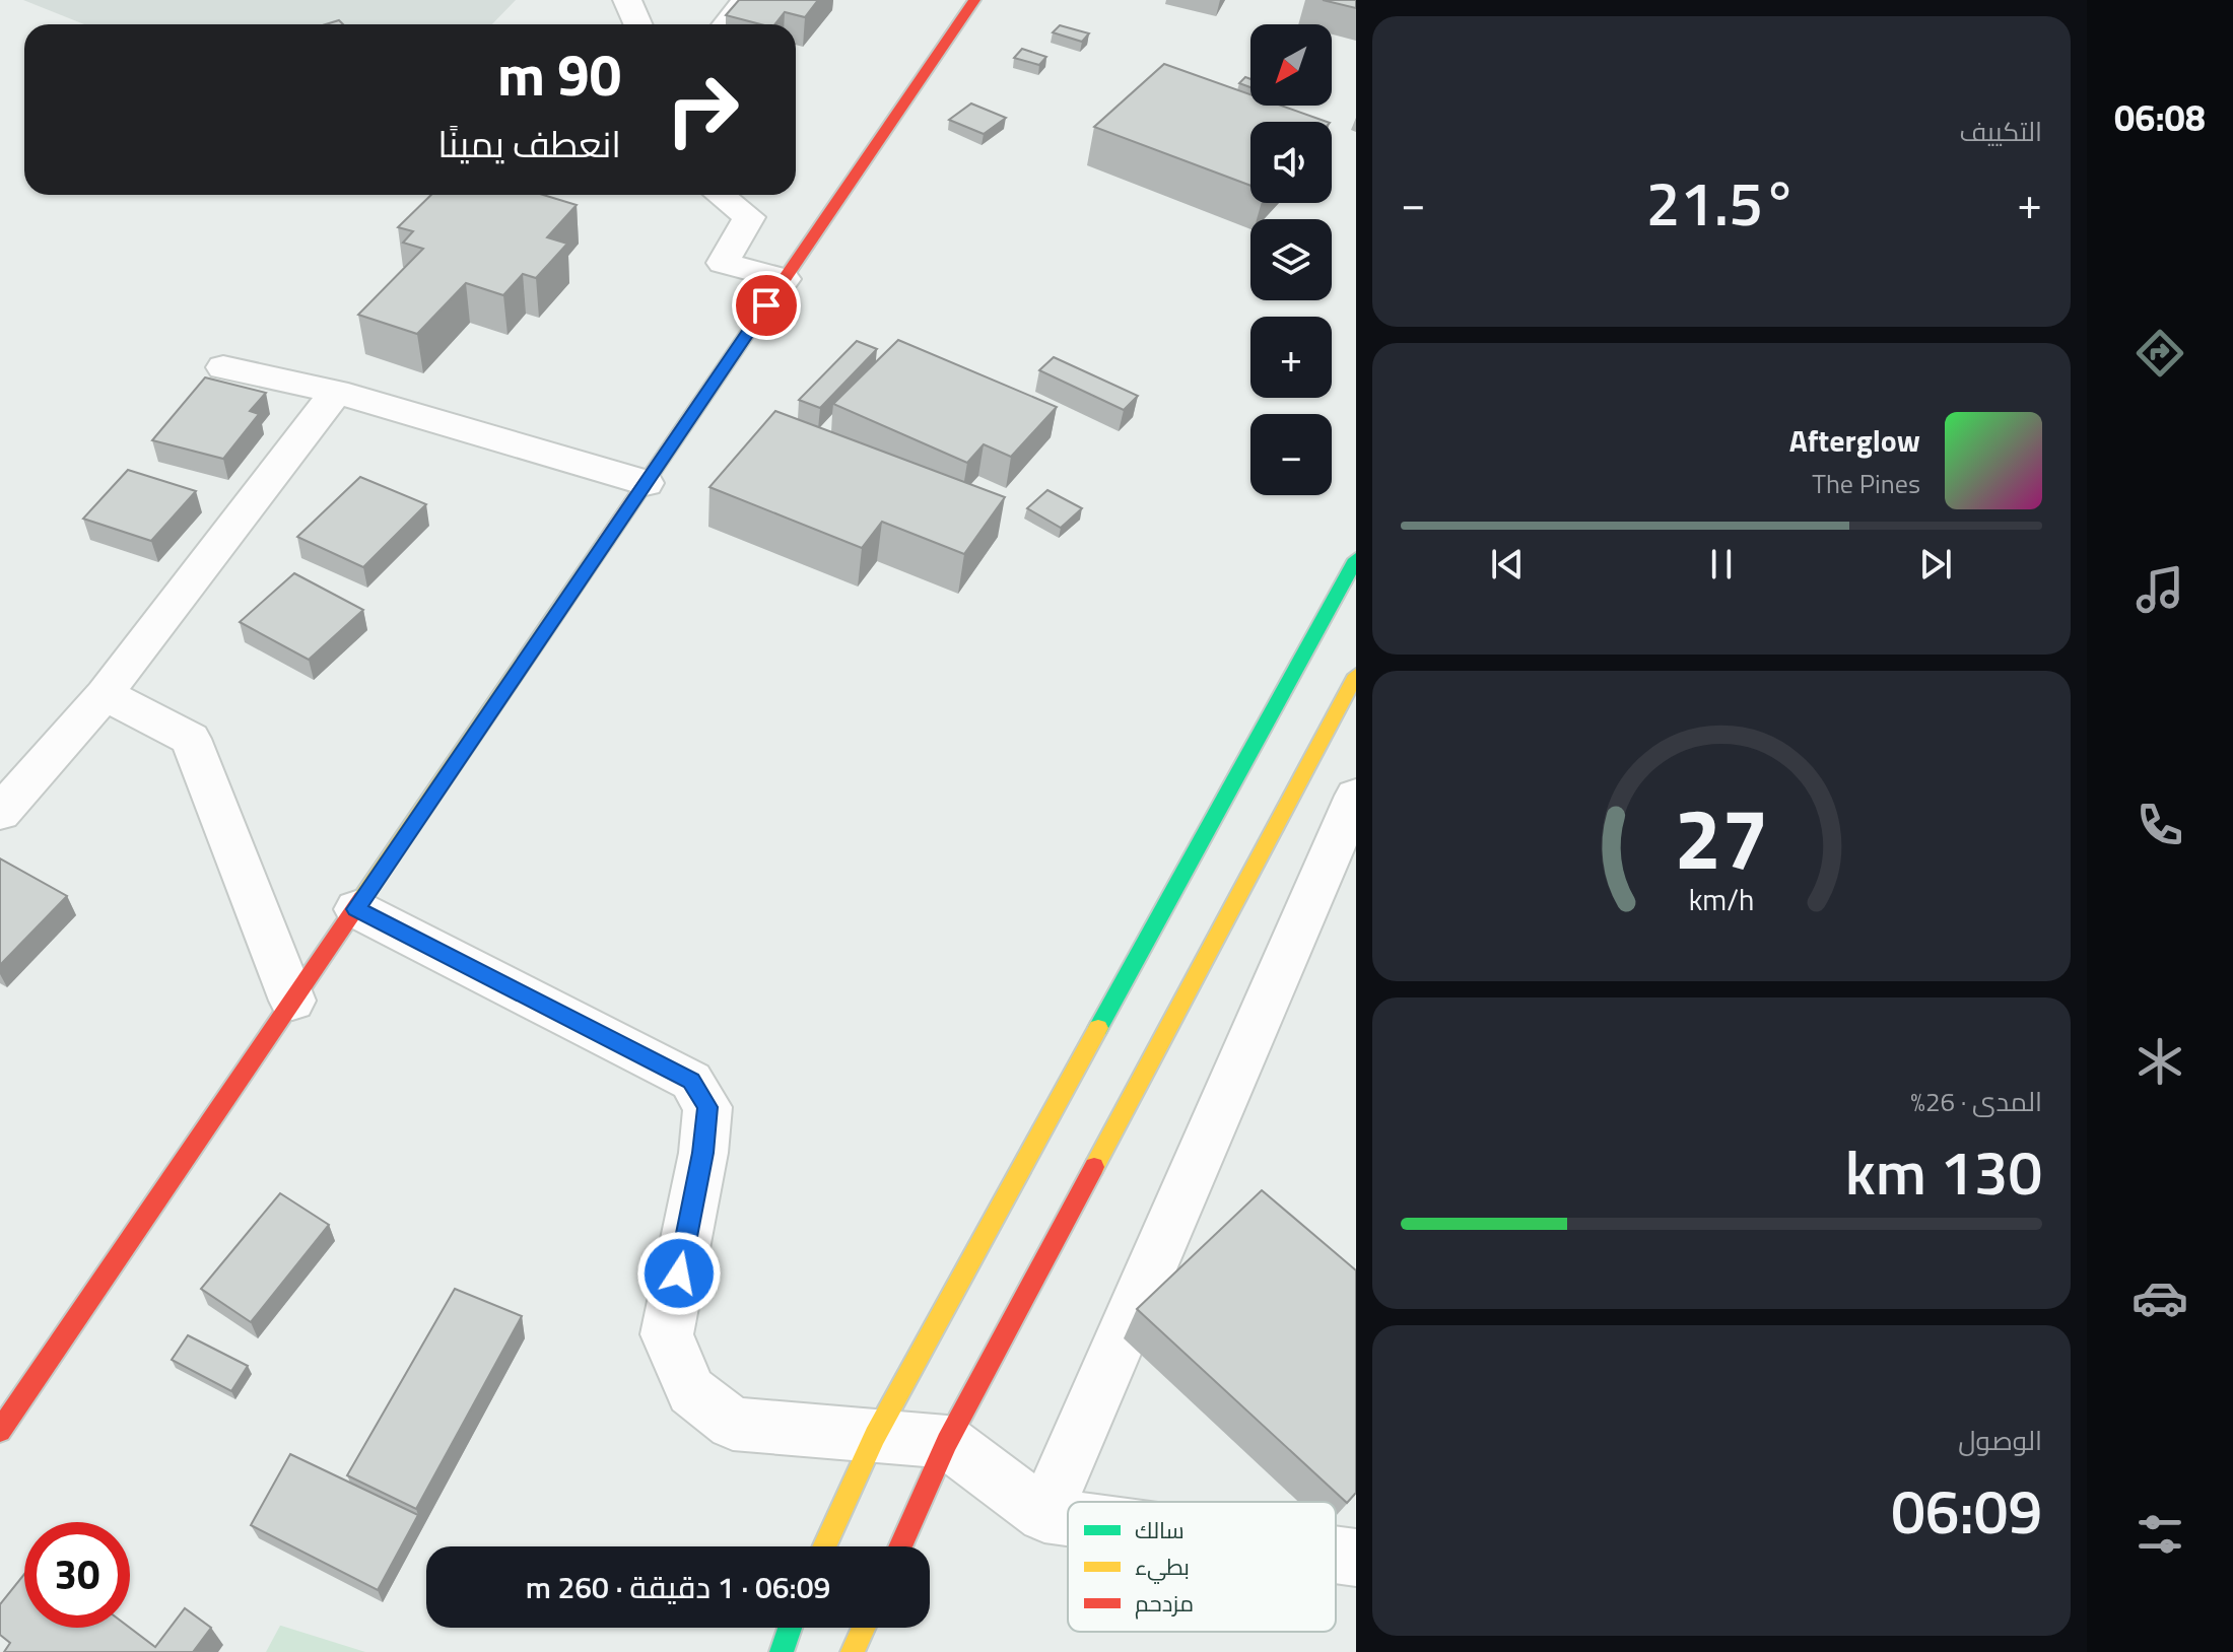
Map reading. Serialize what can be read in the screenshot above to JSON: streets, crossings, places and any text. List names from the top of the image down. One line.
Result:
{"legend":["سالك","بطيء","مزدحم"],"north":"bottom left","page":{"tabs":"06:08","tile":["التكييف",["المدى · 26%","130 km"],["الوصول","06:09"]],"map_buttons":["+","−"],"turn":["90 m","انعطف يمينًا"],"heat":["−","21.5°","+"],"song":["Afterglow","The Pines"],"limit":"30","trip":"06:09 · 1 دقيقة · 260 m","gauge":["27","km/h"]}}
